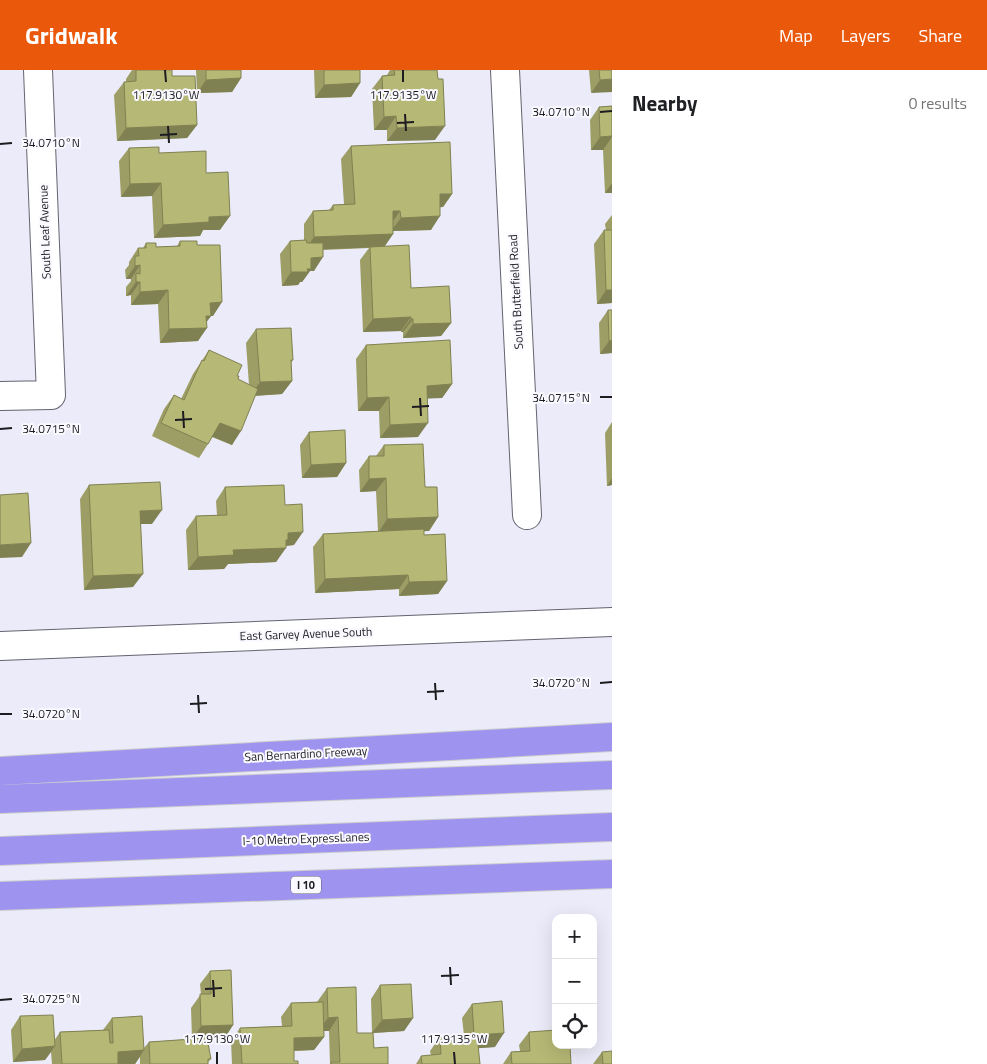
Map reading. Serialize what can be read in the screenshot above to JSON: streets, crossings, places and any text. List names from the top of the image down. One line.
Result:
{"streets":{"highway":["San Bernardino Freeway","I-10 Metro ExpressLanes","I 10"],"street":["South Leaf Avenue","South Butterfield Road","East Garvey Avenue South"]},"page":{"header":"Gridwalk","nav":["Map","Layers","Share"],"heading":["Nearby","0 results"],"map_buttons":["+","−"]},"coordinates":["117.9130°W","117.9135°W","34.0710°N","34.0715°N","34.0720°N","34.0725°N"]}
